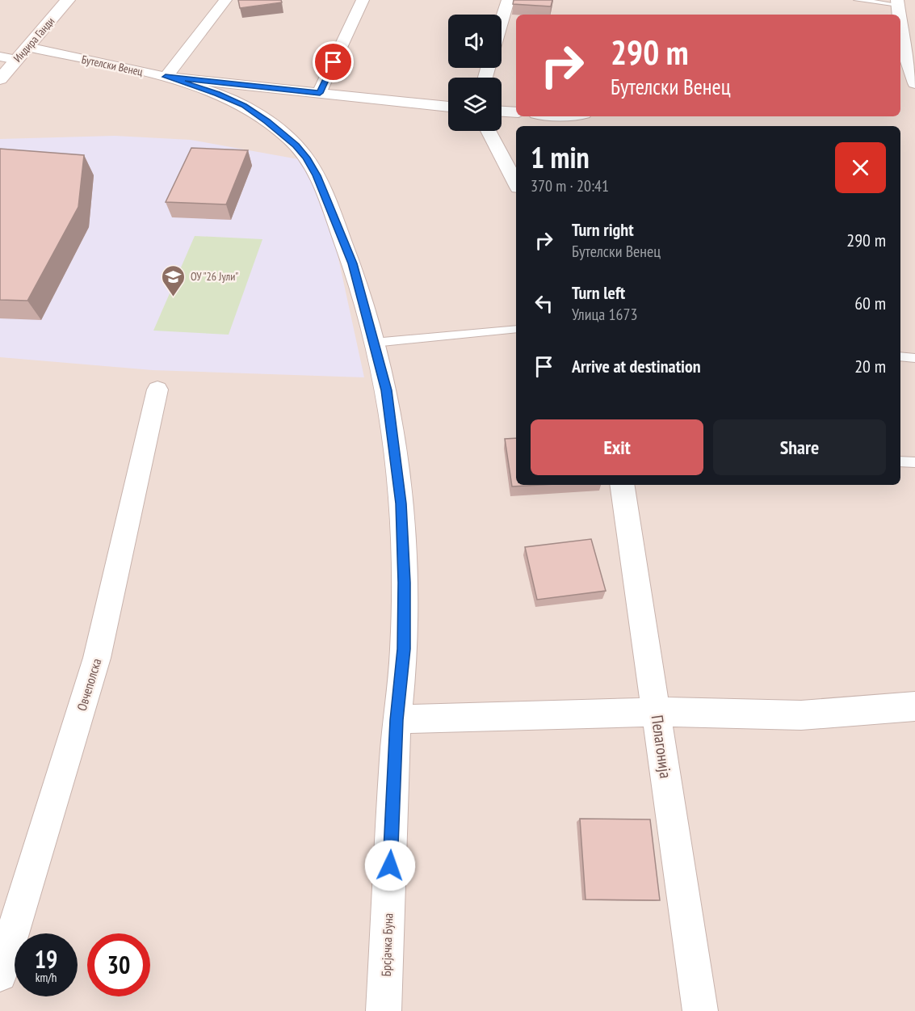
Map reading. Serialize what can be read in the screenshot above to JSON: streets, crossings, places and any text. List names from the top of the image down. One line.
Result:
{"streets":{"street":["Индира Ганди","Бутелски Венец","Овчеполска","Пелагонија","Брсјачка Буна"]},"crossings":[["Индира Ганди","Бутелски Венец"],["Бутелски Венец","Брсјачка Буна"]],"places":{"school or university":["ОУ \"26 Јули\""]},"page":{"turn":["290 m","Бутелски Венец"],"heading":["1 min","370 m · 20:41"],"list":[{"name":"Turn right","note":"Бутелски Венец","value":"290 m"},{"name":"Turn left","note":"Улица 1673","value":"60 m"},{"name":"Arrive at destination","value":"20 m"}],"buttons":["Exit","Share"],"speed":"19 km/h","limit":"30"}}
